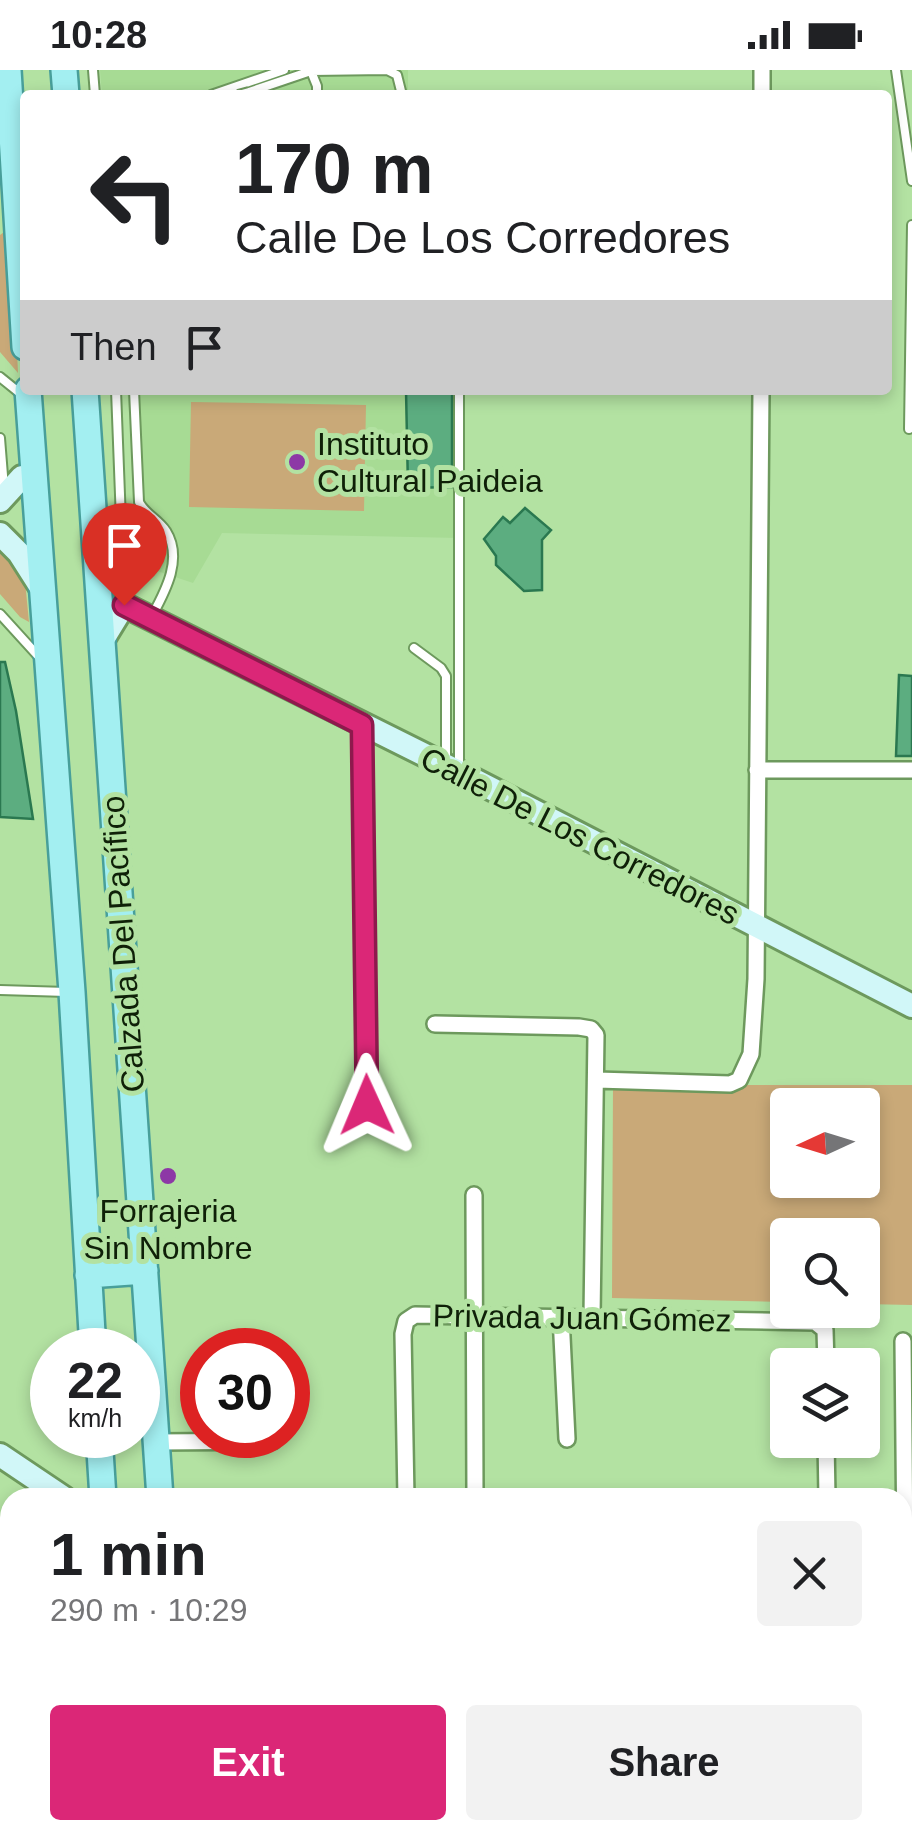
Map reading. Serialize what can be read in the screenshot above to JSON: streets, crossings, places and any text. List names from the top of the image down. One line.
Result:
{"streets":{"main road":["Calle De Los Corredores","Calzada Del Pacífico"],"street":["Privada Juan Gómez"]},"places":["Instituto Cultural Paideia","Forrajeria Sin Nombre"],"north":"left","page":{"status":"10:28","turn":["170 m","Calle De Los Corredores"],"then":"Then","speed":"22 km/h","limit":"30","heading":["1 min","290 m · 10:29"],"buttons":["Exit","Share"]}}
